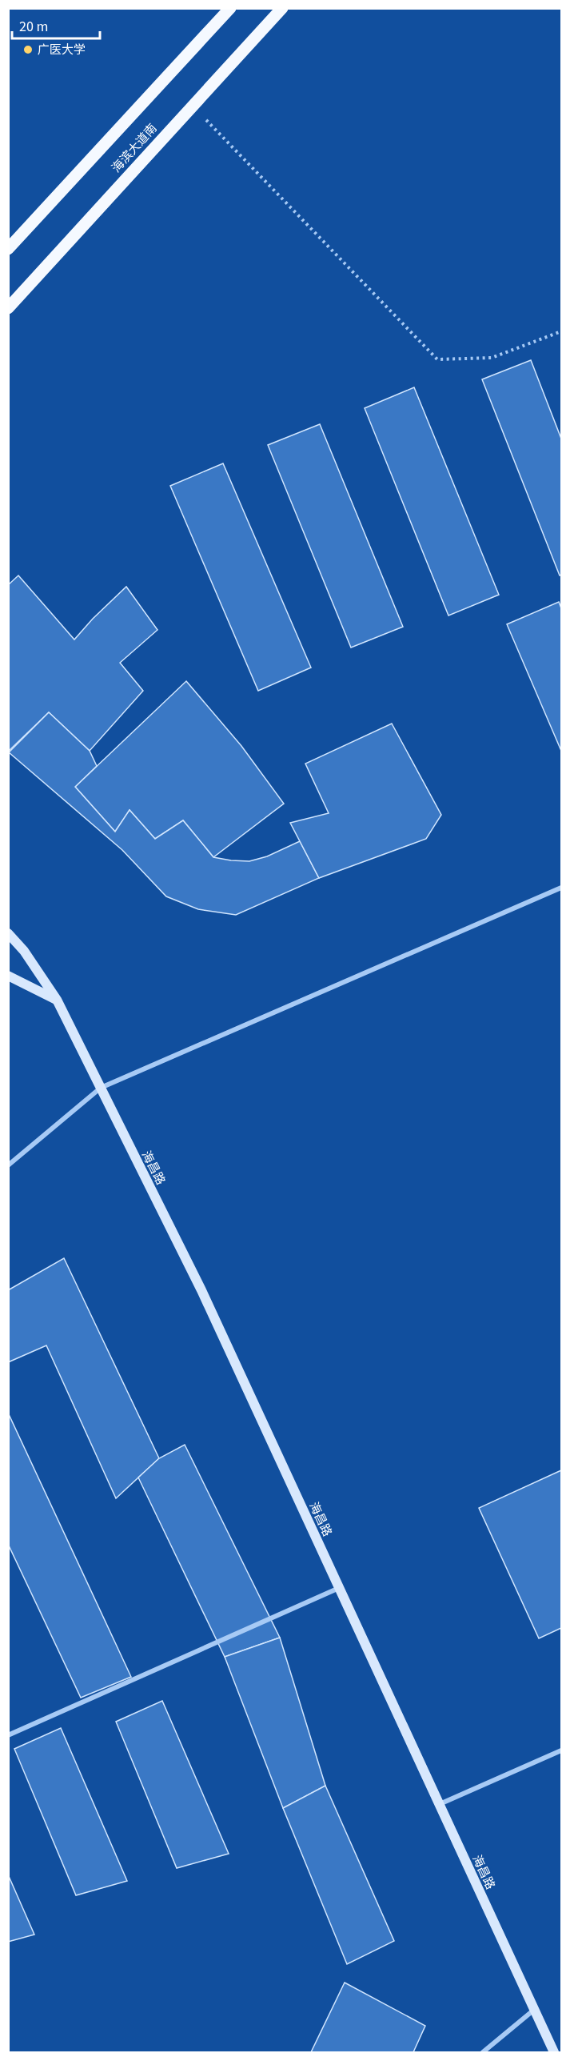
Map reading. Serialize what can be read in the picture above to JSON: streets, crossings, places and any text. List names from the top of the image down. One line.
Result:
{"streets":{"main road":["海滨大道南"],"street":["海昌路"]},"places":["广医大学"],"scale_bar":"20 m"}
